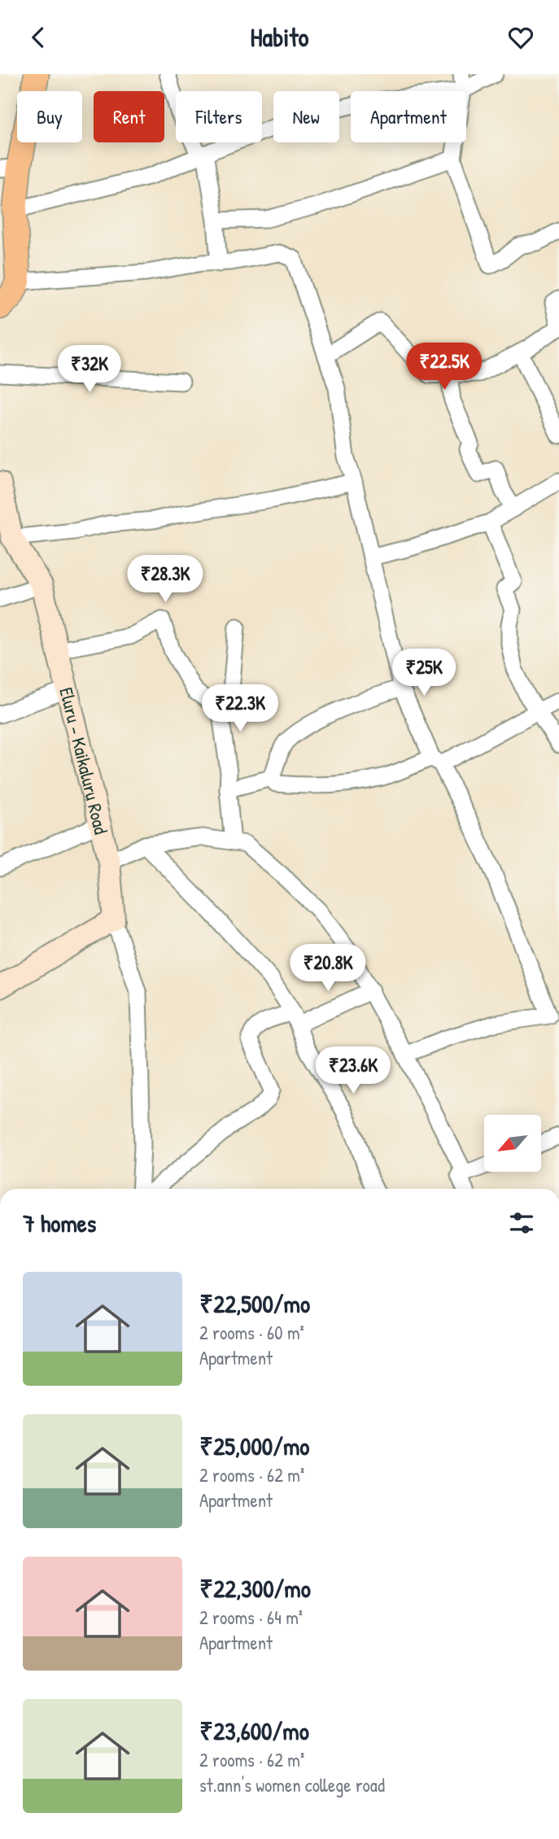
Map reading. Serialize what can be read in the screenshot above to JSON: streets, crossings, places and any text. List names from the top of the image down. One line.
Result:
{"streets":{"main road":["Eluru - Kaikaluru Road"]},"north":"bottom left","page":{"header":"Habito","chip":["Buy","Rent","Filters","New","Apartment"],"price":["₹22.5K","₹32K","₹28.3K","₹25K","₹22.3K","₹20.8K","₹23.6K"],"heading":"7 homes","list":[{"name":"₹22,500/mo","note":"2 rooms · 60 m² · Apartment"},{"name":"₹25,000/mo","note":"2 rooms · 62 m² · Apartment"},{"name":"₹22,300/mo","note":"2 rooms · 64 m² · Apartment"},{"name":"₹23,600/mo","note":"2 rooms · 62 m² · st.ann's women college road"}]}}
